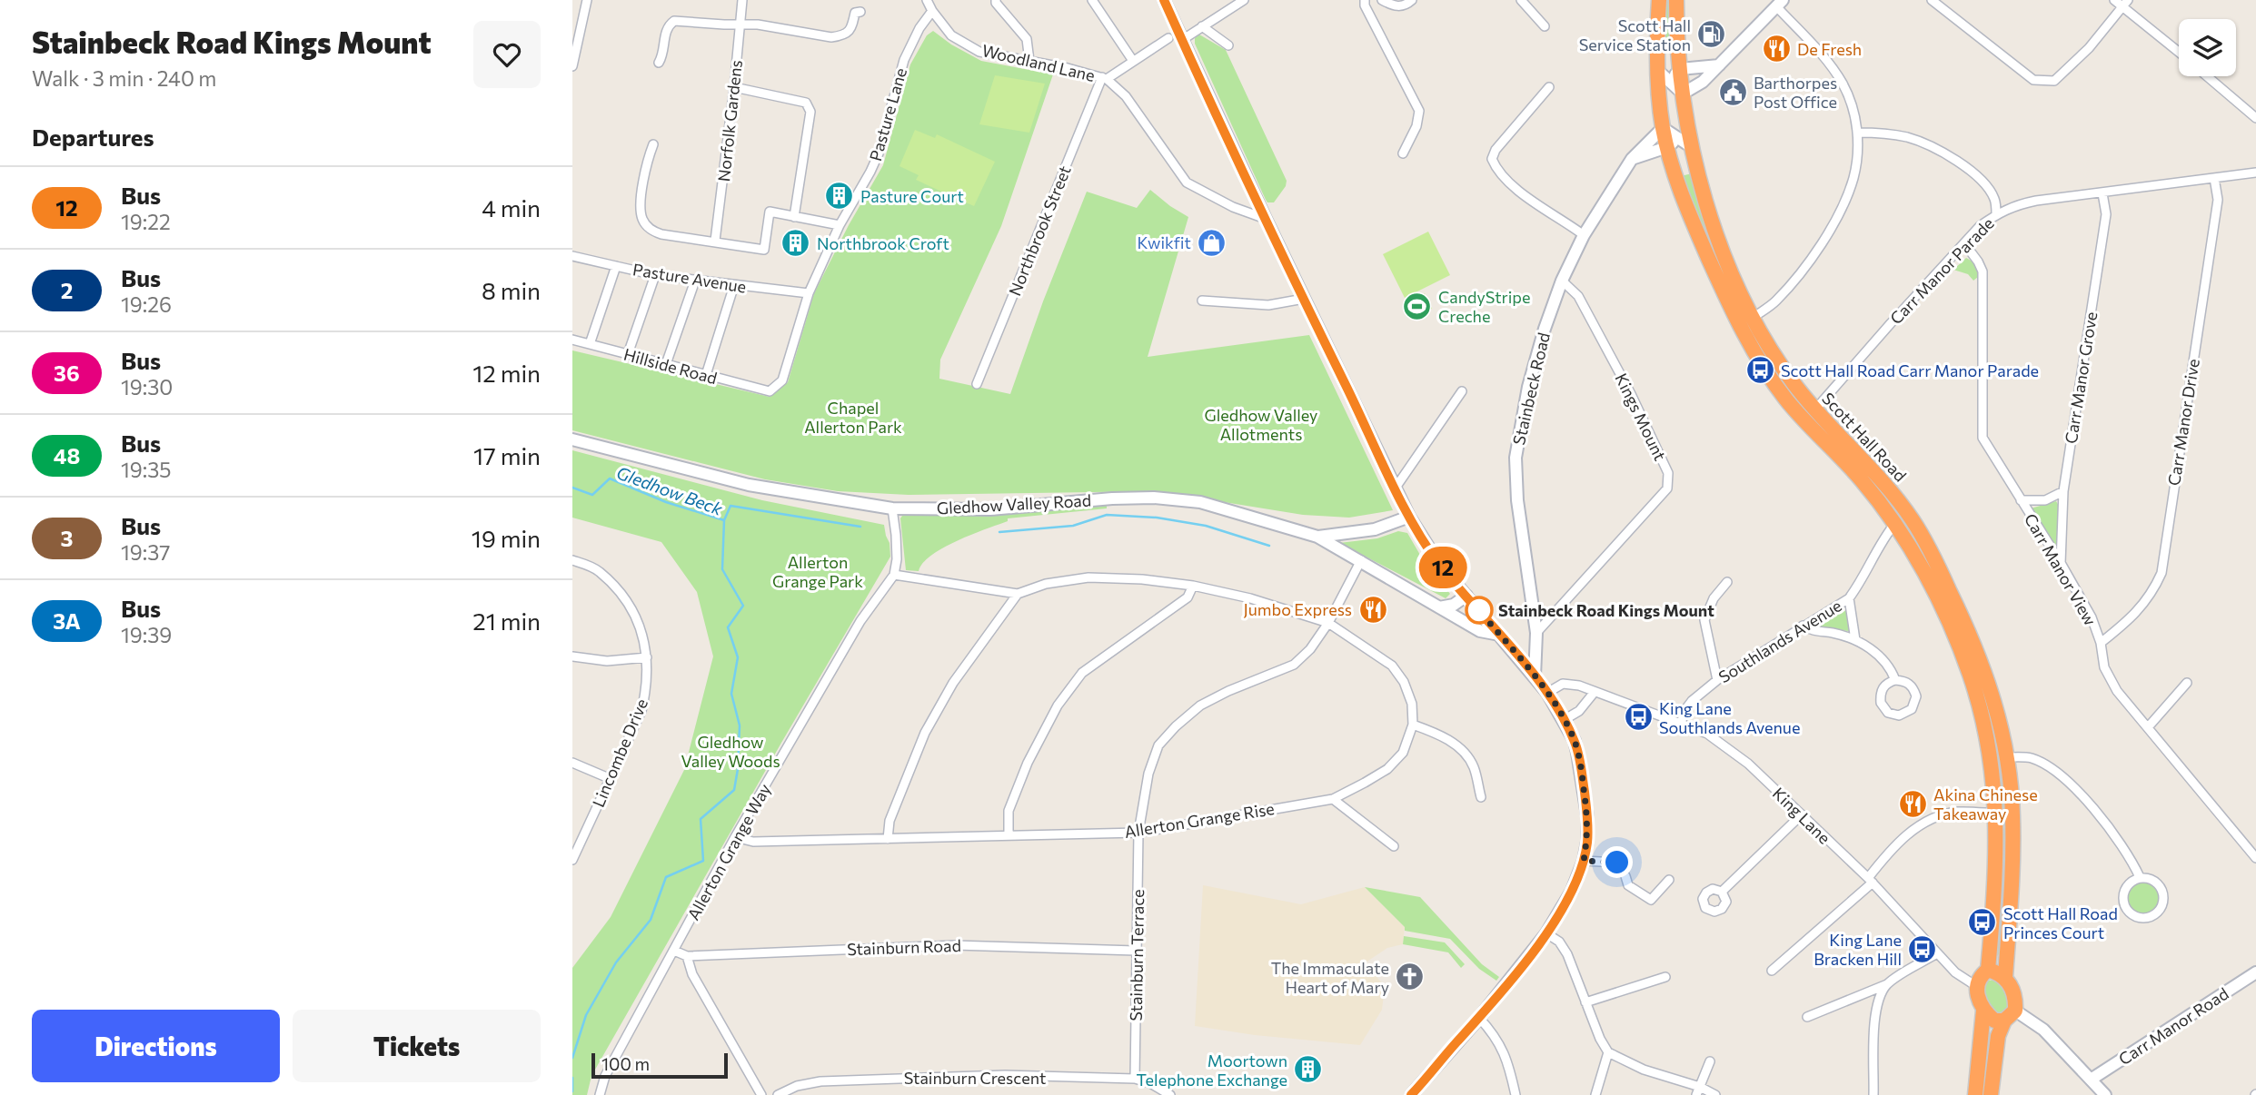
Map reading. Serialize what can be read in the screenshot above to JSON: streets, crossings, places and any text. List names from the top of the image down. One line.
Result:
{"streets":{"highway":["Scott Hall Road"],"street":["Woodland Lane","Pasture Lane","Norfolk Gardens","Northbrook Street","Carr Manor Parade","Pasture Avenue","Hillside Road","Carr Manor Grove","Stainbeck Road","Kings Mount","Carr Manor Drive","Gledhow Valley Road","Carr Manor View","Southlands Avenue","Lincombe Drive","King Lane","Allerton Grange Rise","Allerton Grange Way","Stainburn Road","Stainburn Terrace","Carr Manor Road","Stainburn Crescent"]},"crossings":[["Woodland Lane","Pasture Lane"],["Woodland Lane","Northbrook Street"],["Pasture Lane","Pasture Avenue"],["Pasture Lane","Hillside Road"],["Carr Manor Parade","Carr Manor Grove"],["Carr Manor Parade","Carr Manor Drive"],["Carr Manor Parade","Scott Hall Road"],["Carr Manor Parade","Carr Manor View"],["Carr Manor Grove","Carr Manor View"],["Stainbeck Road","Kings Mount"],["Stainbeck Road","Scott Hall Road"],["Carr Manor Drive","Carr Manor View"],["Scott Hall Road","Southlands Avenue"],["Scott Hall Road","King Lane"],["Gledhow Valley Road","Stainburn Terrace"],["Southlands Avenue","King Lane"],["Allerton Grange Rise","Allerton Grange Way"],["Allerton Grange Rise","Stainburn Terrace"],["Allerton Grange Way","Stainburn Road"],["Stainburn Road","Stainburn Terrace"],["Stainburn Terrace","Stainburn Crescent"]],"water":["Gledhow Beck"],"parks":["Chapel Allerton Park","Gledhow Valley Allotments","Allerton Grange Park","Gledhow Valley Woods"],"places":{"fuel station":["Scott Hall Service Station"],"restaurant":["De Fresh","Jumbo Express","Akina Chinese Takeaway"],"public building":["Barthorpes Post Office"],"building":["Pasture Court","Northbrook Croft","Moortown Telephone Exchange"],"shop":["Kwikfit"],"sports":["CandyStripe Creche"],"bus stop":["Scott Hall Road Carr Manor Parade","King Lane Southlands Avenue","Scott Hall Road Princes Court","King Lane Bracken Hill"],"other":["Stainbeck Road Kings Mount"],"church":["The Immaculate Heart of Mary"]},"lines":["bus line 12"],"scale_bar":"100 m","page":{"heading":[["Stainbeck Road Kings Mount","Walk · 3 min · 240 m"],"Departures"],"on_map":"12","list":[{"mark":"12","name":"Bus","note":"19:22","value":"4 min"},{"mark":"2","name":"Bus","note":"19:26","value":"8 min"},{"mark":"36","name":"Bus","note":"19:30","value":"12 min"},{"mark":"48","name":"Bus","note":"19:35","value":"17 min"},{"mark":"3","name":"Bus","note":"19:37","value":"19 min"},{"mark":"3A","name":"Bus","note":"19:39","value":"21 min"}],"buttons":["Directions","Tickets"],"scale":"100 m"}}
